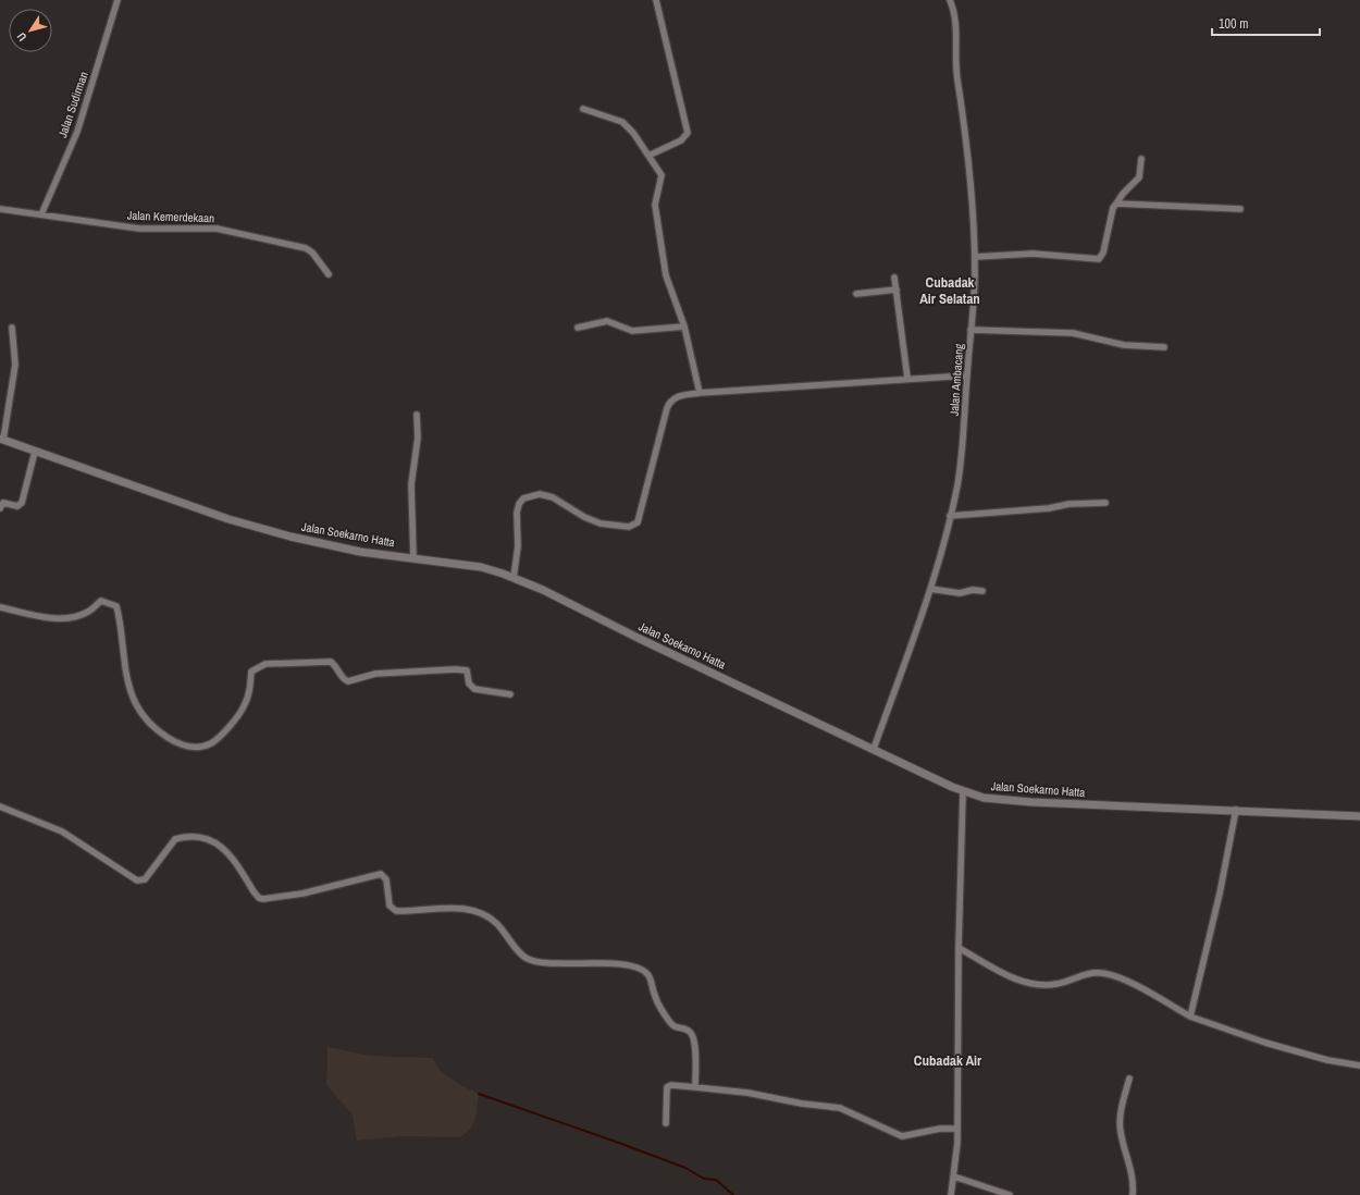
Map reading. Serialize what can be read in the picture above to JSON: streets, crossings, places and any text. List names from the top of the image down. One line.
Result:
{"streets":{"street":["Jalan Sudirman","Jalan Kemerdekaan","Jalan Ambacang","Jalan Soekarno Hatta"]},"crossings":[["Jalan Sudirman","Jalan Kemerdekaan"],["Jalan Ambacang","Jalan Soekarno Hatta"]],"districts":["Cubadak Air Selatan","Cubadak Air"],"scale_bar":"100 m","north":"bottom left"}
